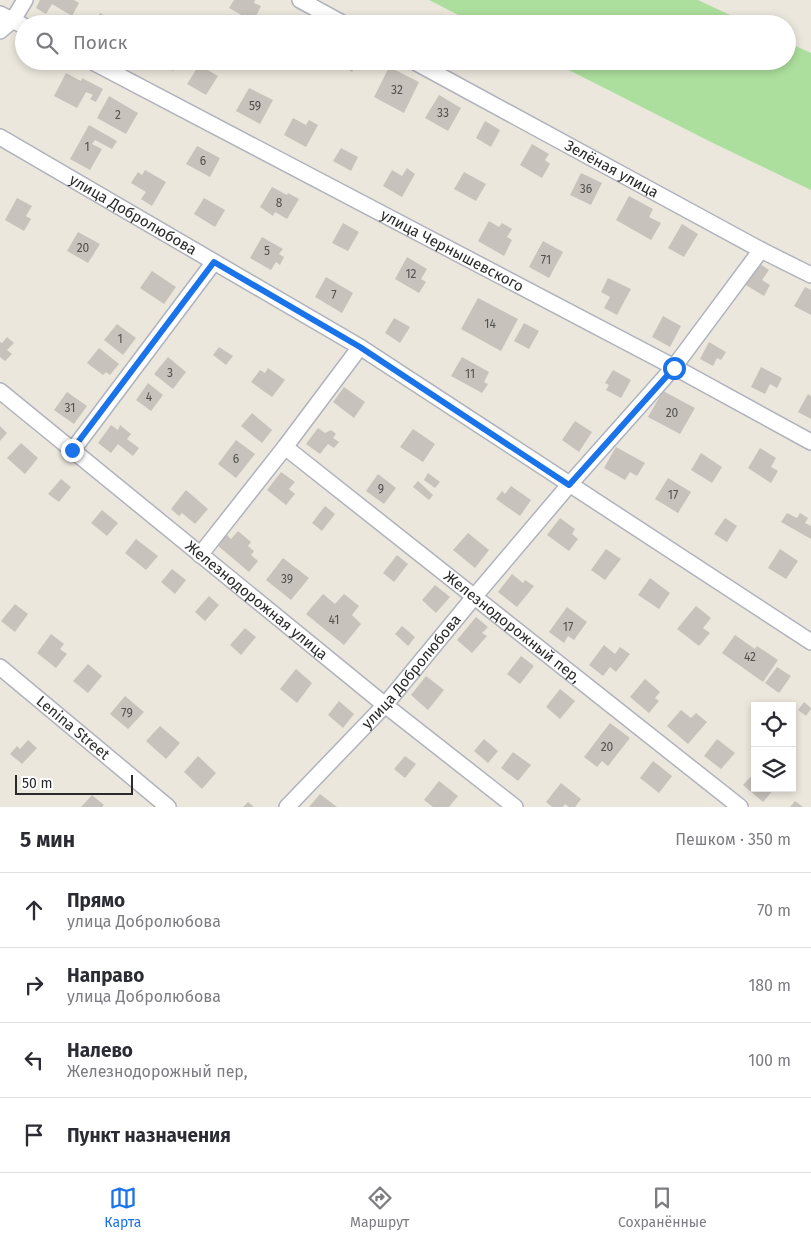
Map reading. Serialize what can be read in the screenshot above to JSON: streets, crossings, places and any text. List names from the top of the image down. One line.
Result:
{"streets":{"street":["Зелёная улица","улица Добролюбова","улица Чернышевского","Железнодорожная улица","Железнодорожный пер,","Lenina Street"]},"crossings":[["Зелёная улица","улица Добролюбова"],["улица Добролюбова","улица Чернышевского"],["улица Добролюбова","Железнодорожная улица"],["улица Добролюбова","Железнодорожный пер,"]],"house_numbers":["32","59","33","2","1","6","36","8","20","5","71","12","7","14","1","3","11","4","31","20","6","9","17","39","41","17","42","79","20"],"scale_bar":"50 m","page":{"search":"Поиск","scale":"50 m","heading":["5 мин","Пешком · 350 m"],"list":[["Прямо","улица Добролюбова","70 m"],["Направо","улица Добролюбова","180 m"],["Налево","Железнодорожный пер,","100 m"],"Пункт назначения"],"nav":["Карта","Маршрут","Сохранённые"]}}
